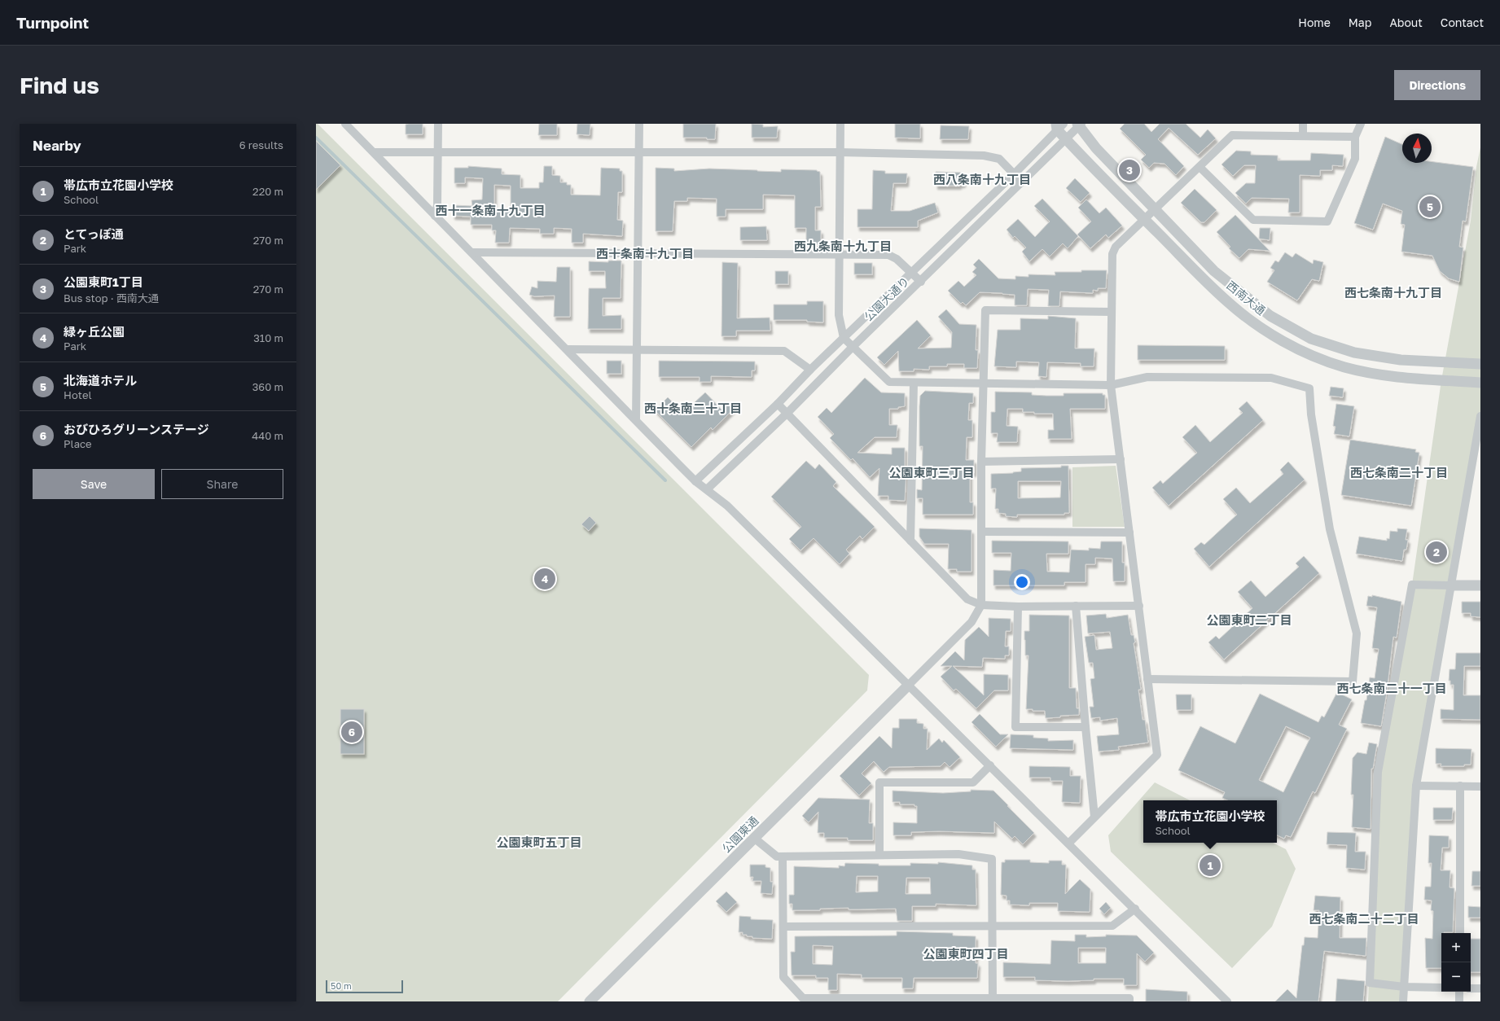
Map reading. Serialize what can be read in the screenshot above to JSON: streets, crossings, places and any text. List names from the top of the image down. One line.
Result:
{"streets":{"street":["西南大通","公園大通り","公園東通"]},"crossings":[["西南大通","公園大通り"]],"districts":["西八条南十九丁目","西十一条南十九丁目","西九条南十九丁目","西十条南十九丁目","西七条南十九丁目","西十条南二十丁目","公園東町三丁目","西七条南二十丁目","公園東町二丁目","西七条南二十一丁目","公園東町五丁目","西七条南二十二丁目","公園東町四丁目"],"scale_bar":"50 m","north":"top","page":{"header":"Turnpoint","nav":["Home","Map","About","Contact"],"buttons":["Directions",["Save","Share"]],"title":"Find us","heading":["Nearby","6 results"],"pins":["3","5","2","4","6","1"],"list":[{"mark":"1","name":"帯広市立花園小学校","note":"School","value":"220 m"},{"mark":"2","name":"とてっぽ通","note":"Park","value":"270 m"},{"mark":"3","name":"公園東町1丁目","note":"Bus stop · 西南大通","value":"270 m"},{"mark":"4","name":"緑ヶ丘公園","note":"Park","value":"310 m"},{"mark":"5","name":"北海道ホテル","note":"Hotel","value":"360 m"},{"mark":"6","name":"おびひろグリーンステージ","note":"Place","value":"440 m"}],"popup":["帯広市立花園小学校","School"],"map_buttons":["+","−"],"scale":"50 m"}}
